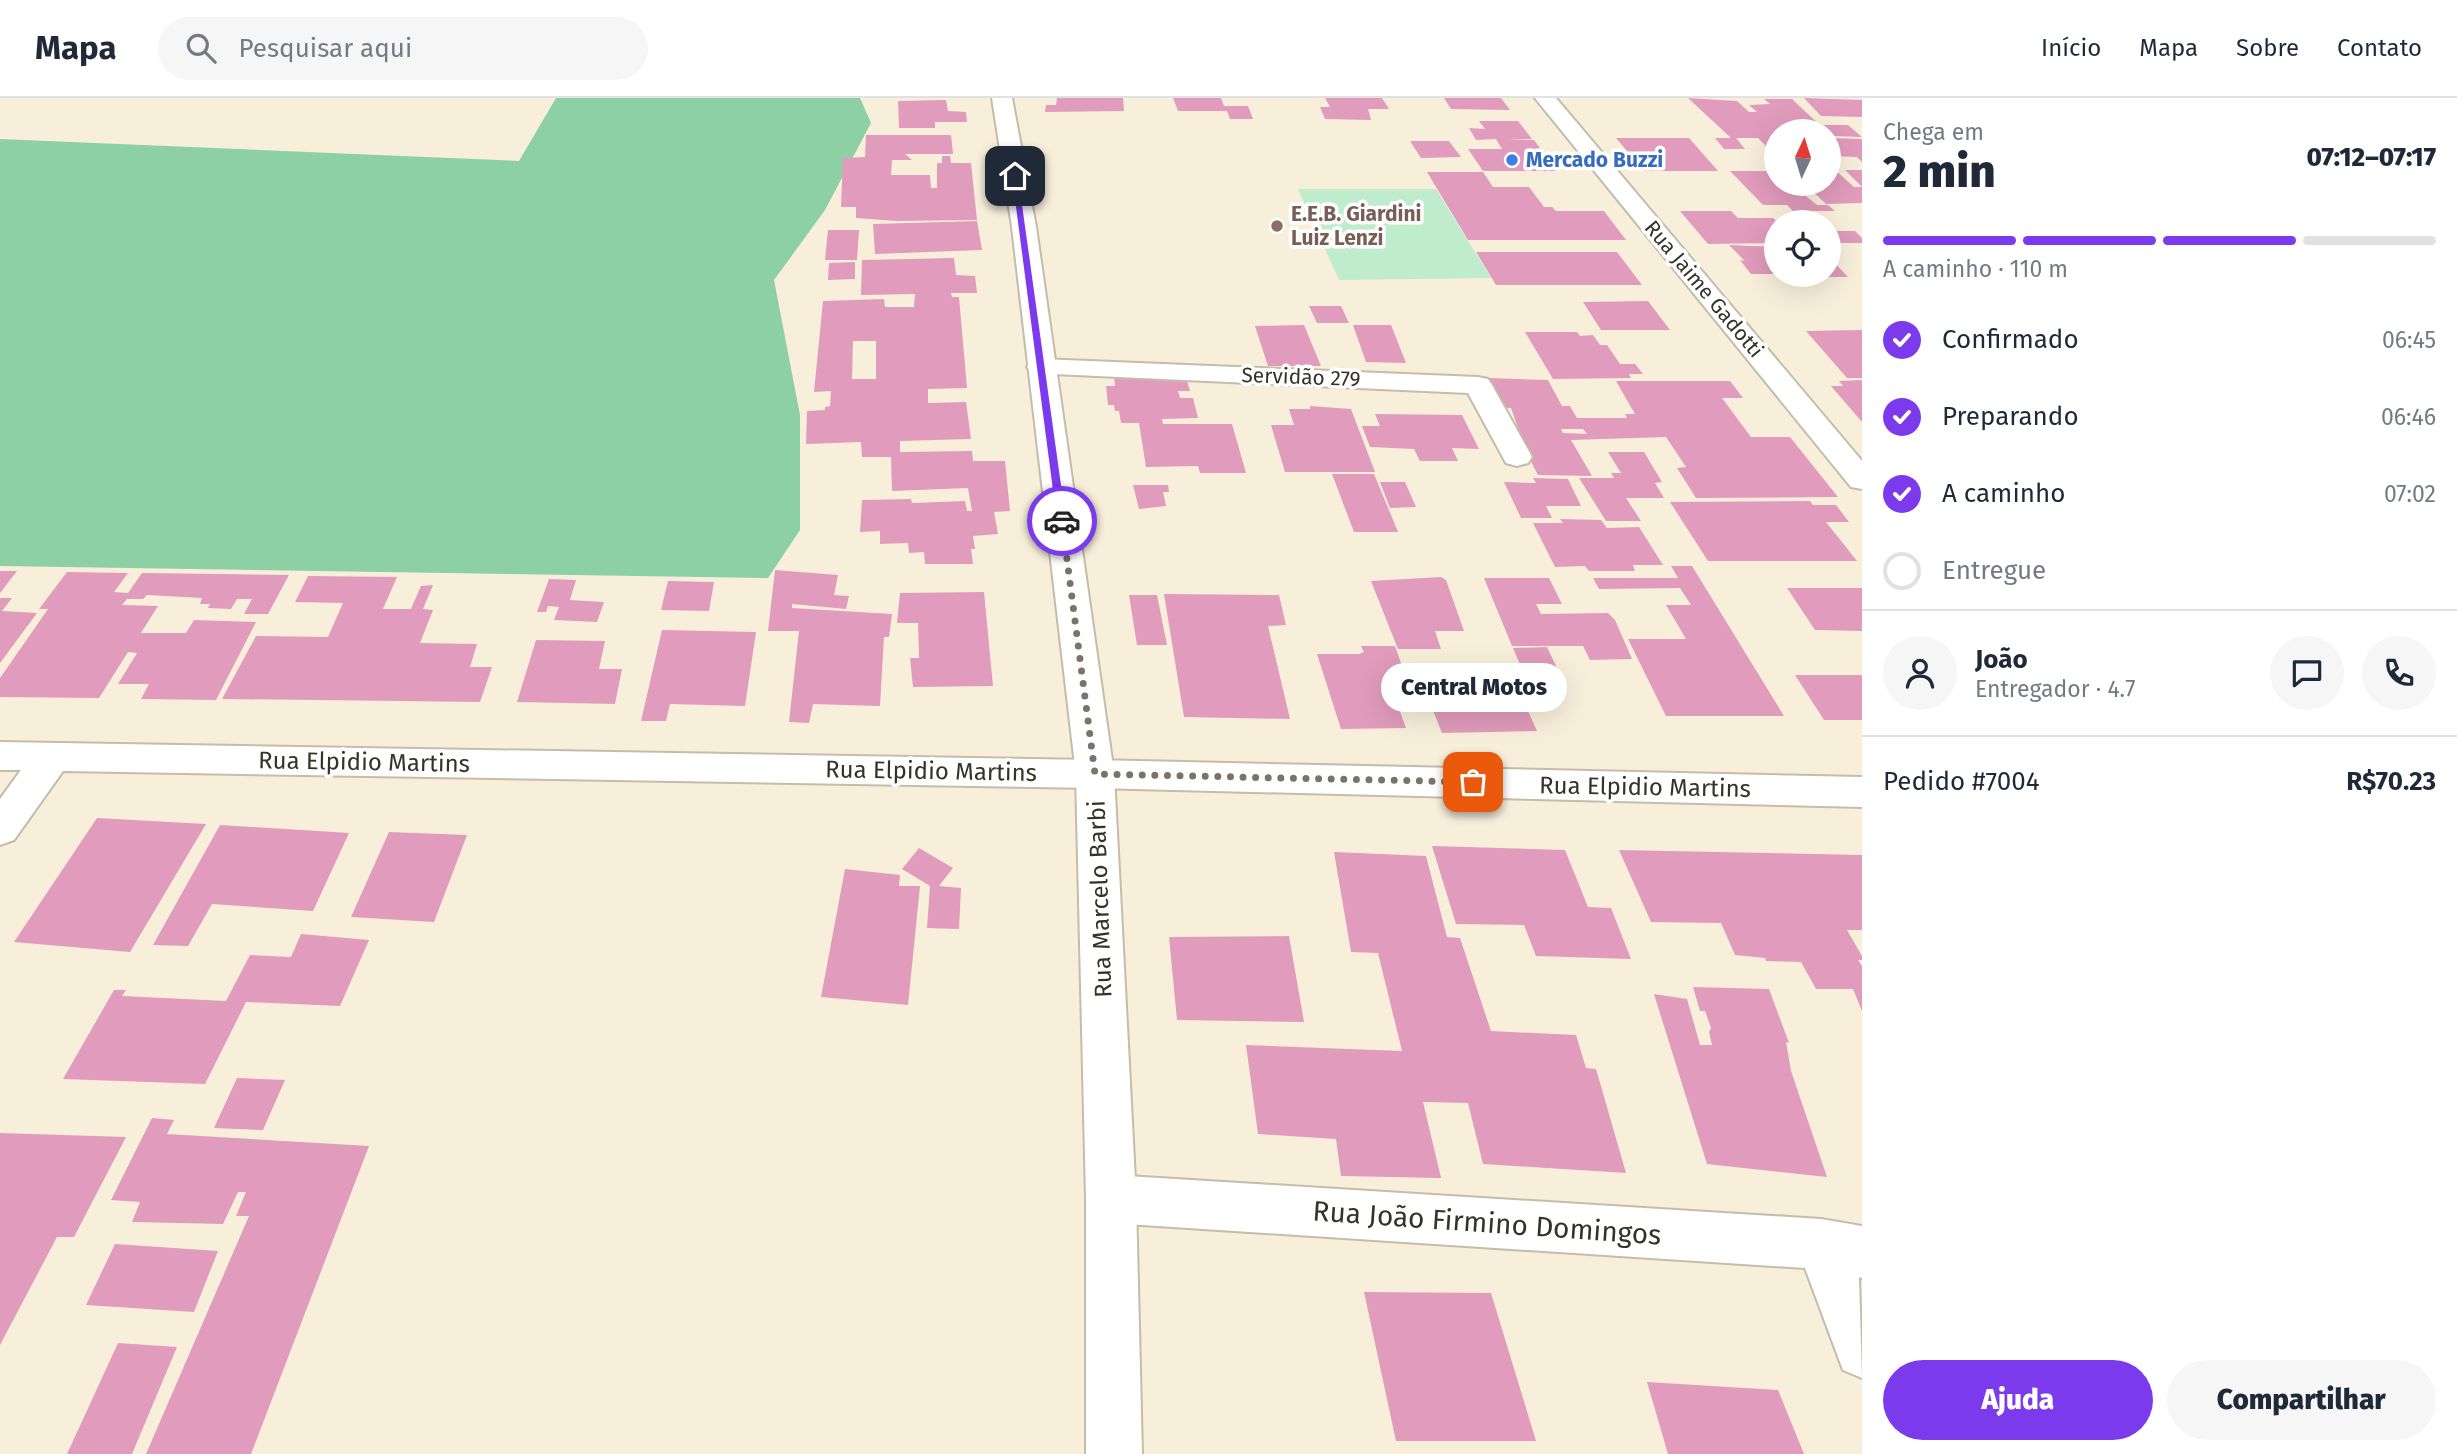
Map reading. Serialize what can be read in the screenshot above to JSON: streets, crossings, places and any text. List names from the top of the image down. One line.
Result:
{"streets":{"street":["Rua Jaime Gadotti","Servidão 279","Rua Elpidio Martins","Rua Marcelo Barbi","Rua João Firmino Domingos"]},"crossings":[["Servidão 279","Rua Marcelo Barbi"],["Rua Elpidio Martins","Rua Marcelo Barbi"],["Rua Marcelo Barbi","Rua João Firmino Domingos"]],"places":["Mercado Buzzi","E.E.B. Giardini Luiz Lenzi","Central Motos"],"north":"top","page":{"header":"Mapa","search":"Pesquisar aqui","nav":["Início","Mapa","Sobre","Contato"],"heading":["2 min","Chega em","07:12–07:17"],"panel":["João","Entregador · 4.7","Pedido #7004","R$70.23"],"bar":"A caminho · 110 m","list":[["Confirmado","06:45"],["Preparando","06:46"],["A caminho","07:02"],"Entregue"],"bubble":"Central Motos","buttons":["Ajuda","Compartilhar"]}}
